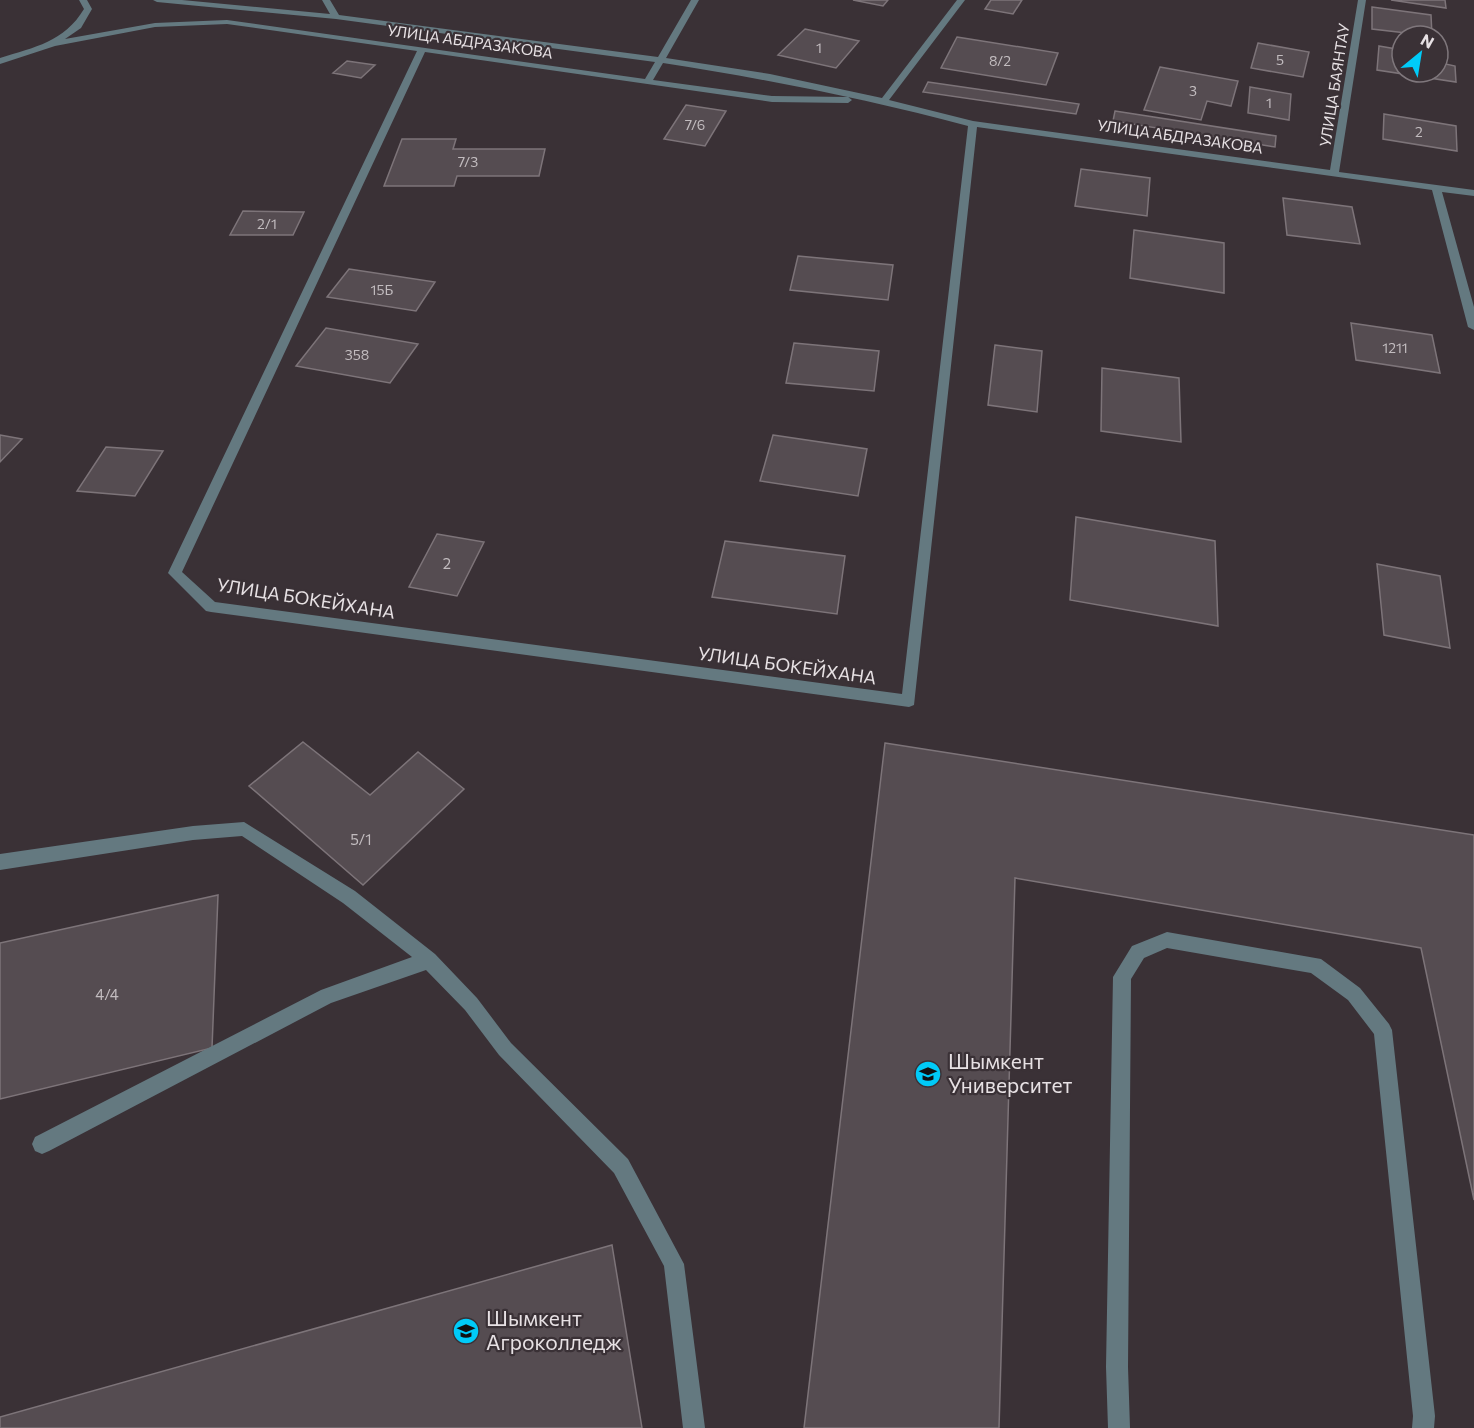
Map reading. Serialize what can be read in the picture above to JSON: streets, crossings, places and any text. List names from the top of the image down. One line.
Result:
{"streets":{"street":["УЛИЦА АБДРАЗАКОВА","УЛИЦА БАЯНТАУ","УЛИЦА БОКЕЙХАНА"]},"crossings":[["УЛИЦА АБДРАЗАКОВА","УЛИЦА БАЯНТАУ"],["УЛИЦА АБДРАЗАКОВА","УЛИЦА БОКЕЙХАНА"]],"places":{"school or university":["Шымкент Университет","Шымкент Агроколледж"]},"house_numbers":["1","5","8/2","3","1","7/6","2","7/3","2/1","15Б","1211","358","2","5/1","4/4"],"north":"top right"}
